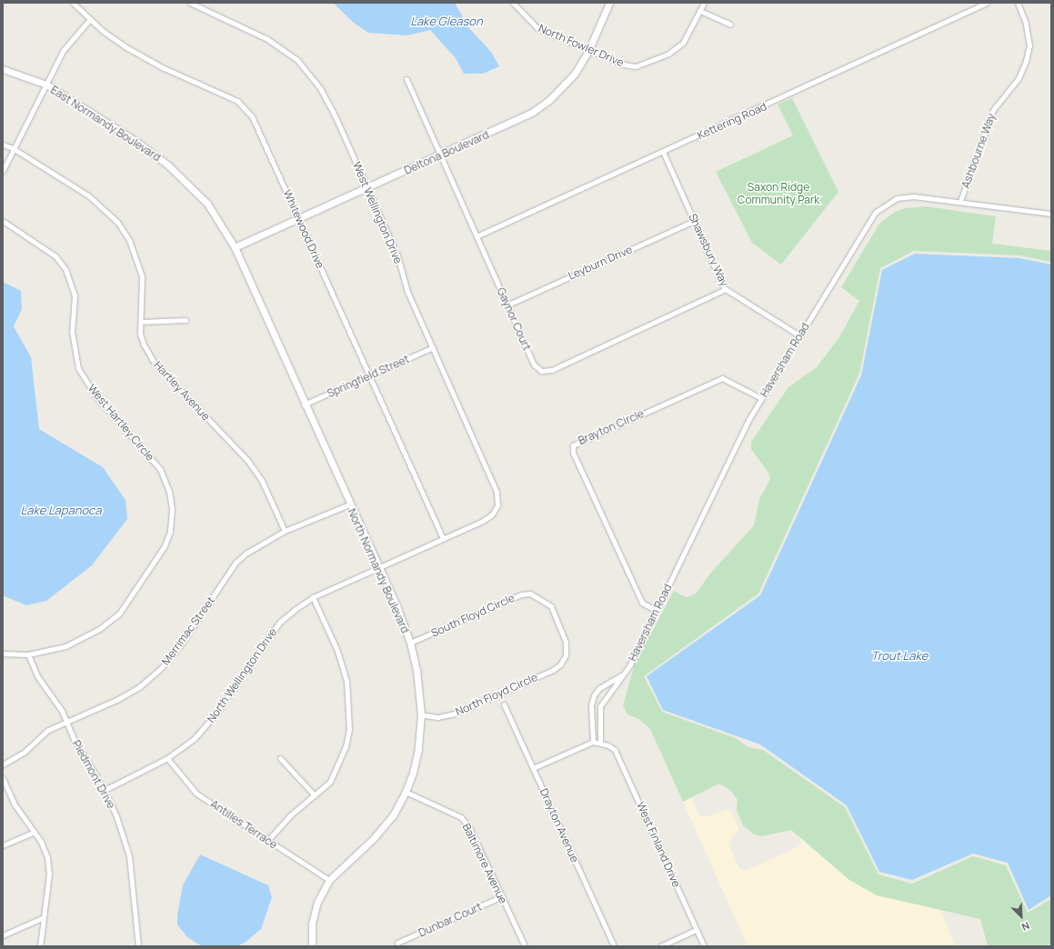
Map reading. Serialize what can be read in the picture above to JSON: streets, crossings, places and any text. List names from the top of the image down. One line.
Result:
{"streets":{"street":["North Fowler Drive","Kettering Road","East Normandy Boulevard","Ashbourne Way","Deltona Boulevard","West Wellington Drive","Whitewood Drive","Shawsbury Way","Leyburn Drive","Gaynor Court","Haversham Road","Springfield Street","Hartley Avenue","West Hartley Circle","Brayton Circle","North Normandy Boulevard","South Floyd Circle","Merrimac Street","North Wellington Drive","North Floyd Circle","Piedmont Drive","Antilles Terrace","Drayton Avenue","West Finland Drive","Baltimore Avenue","Dunbar Court"]},"crossings":[["North Fowler Drive","Deltona Boulevard"],["Kettering Road","Shawsbury Way"],["Kettering Road","Gaynor Court"],["East Normandy Boulevard","Deltona Boulevard"],["East Normandy Boulevard","North Normandy Boulevard"],["Ashbourne Way","Haversham Road"],["Deltona Boulevard","West Wellington Drive"],["Deltona Boulevard","Whitewood Drive"],["Deltona Boulevard","Gaynor Court"],["Deltona Boulevard","North Normandy Boulevard"],["West Wellington Drive","Springfield Street"],["West Wellington Drive","North Wellington Drive"],["Whitewood Drive","Springfield Street"],["Whitewood Drive","North Wellington Drive"],["Shawsbury Way","Leyburn Drive"],["Shawsbury Way","Gaynor Court"],["Shawsbury Way","Haversham Road"],["Leyburn Drive","Gaynor Court"],["Haversham Road","Brayton Circle"],["Haversham Road","West Finland Drive"],["Springfield Street","North Normandy Boulevard"],["Hartley Avenue","Merrimac Street"],["West Hartley Circle","Piedmont Drive"],["North Normandy Boulevard","South Floyd Circle"],["North Normandy Boulevard","Merrimac Street"],["North Normandy Boulevard","North Wellington Drive"],["North Normandy Boulevard","North Floyd Circle"],["North Normandy Boulevard","Antilles Terrace"],["North Normandy Boulevard","Baltimore Avenue"],["South Floyd Circle","North Floyd Circle"],["Merrimac Street","Piedmont Drive"],["North Wellington Drive","Piedmont Drive"],["North Wellington Drive","Antilles Terrace"],["Baltimore Avenue","Dunbar Court"]],"water":["Lake Gleason","Lake Lapanoca","Trout Lake"],"parks":["Saxon Ridge Community Park"],"north":"bottom right"}
